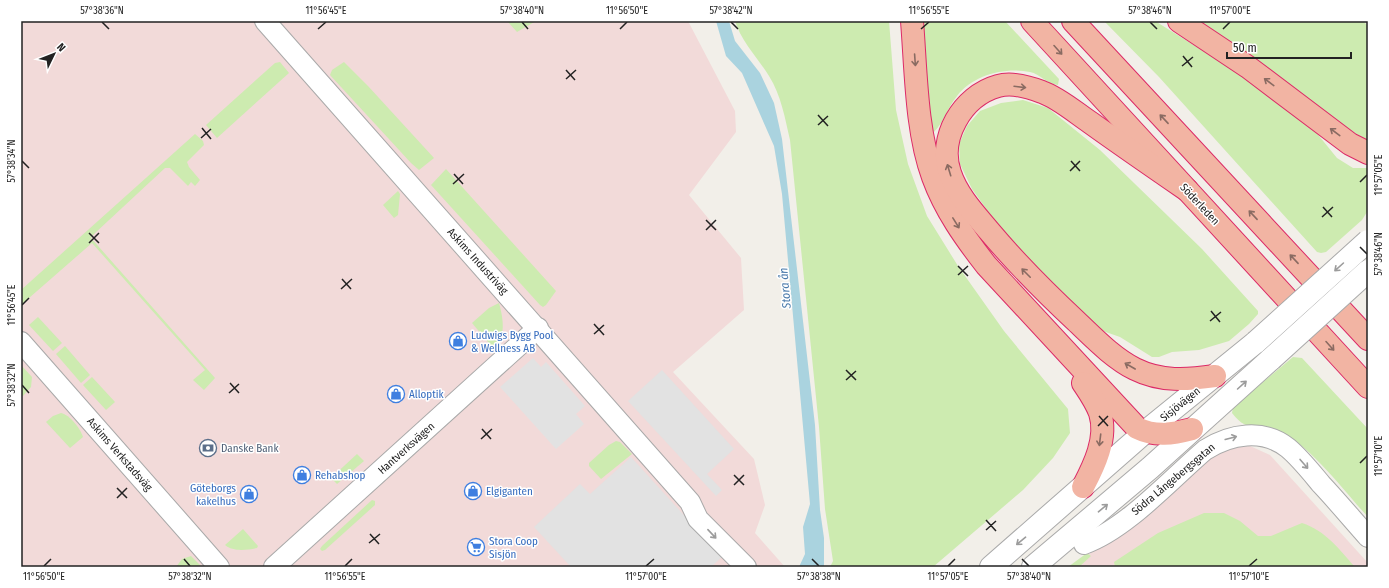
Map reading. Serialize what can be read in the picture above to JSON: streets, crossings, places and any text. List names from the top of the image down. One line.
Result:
{"streets":{"highway":["Söderleden"],"street":["Askims Industriväg","Sisjövägen","Hantverksvägen","Askims Verkstadsväg","Södra Långebergsgatan"]},"crossings":[["Askims Industriväg","Hantverksvägen"]],"water":["Stora ån"],"places":{"shop":["Ludwigs Bygg Pool & Wellness AB","Alloptik","Rehabshop","Elgiganten","Göteborgs kakelhus"],"bank":["Danske Bank"],"supermarket":["Stora Coop Sisjön"]},"scale_bar":"50 m","north":"top right","coordinates":["57°38'36\"N","11°56'45\"E","57°38'40\"N","11°56'50\"E","57°38'42\"N","11°56'55\"E","57°38'46\"N","11°57'00\"E","57°38'34\"N","11°57'05\"E","57°38'32\"N","11°57'10\"E","57°38'38\"N"]}
